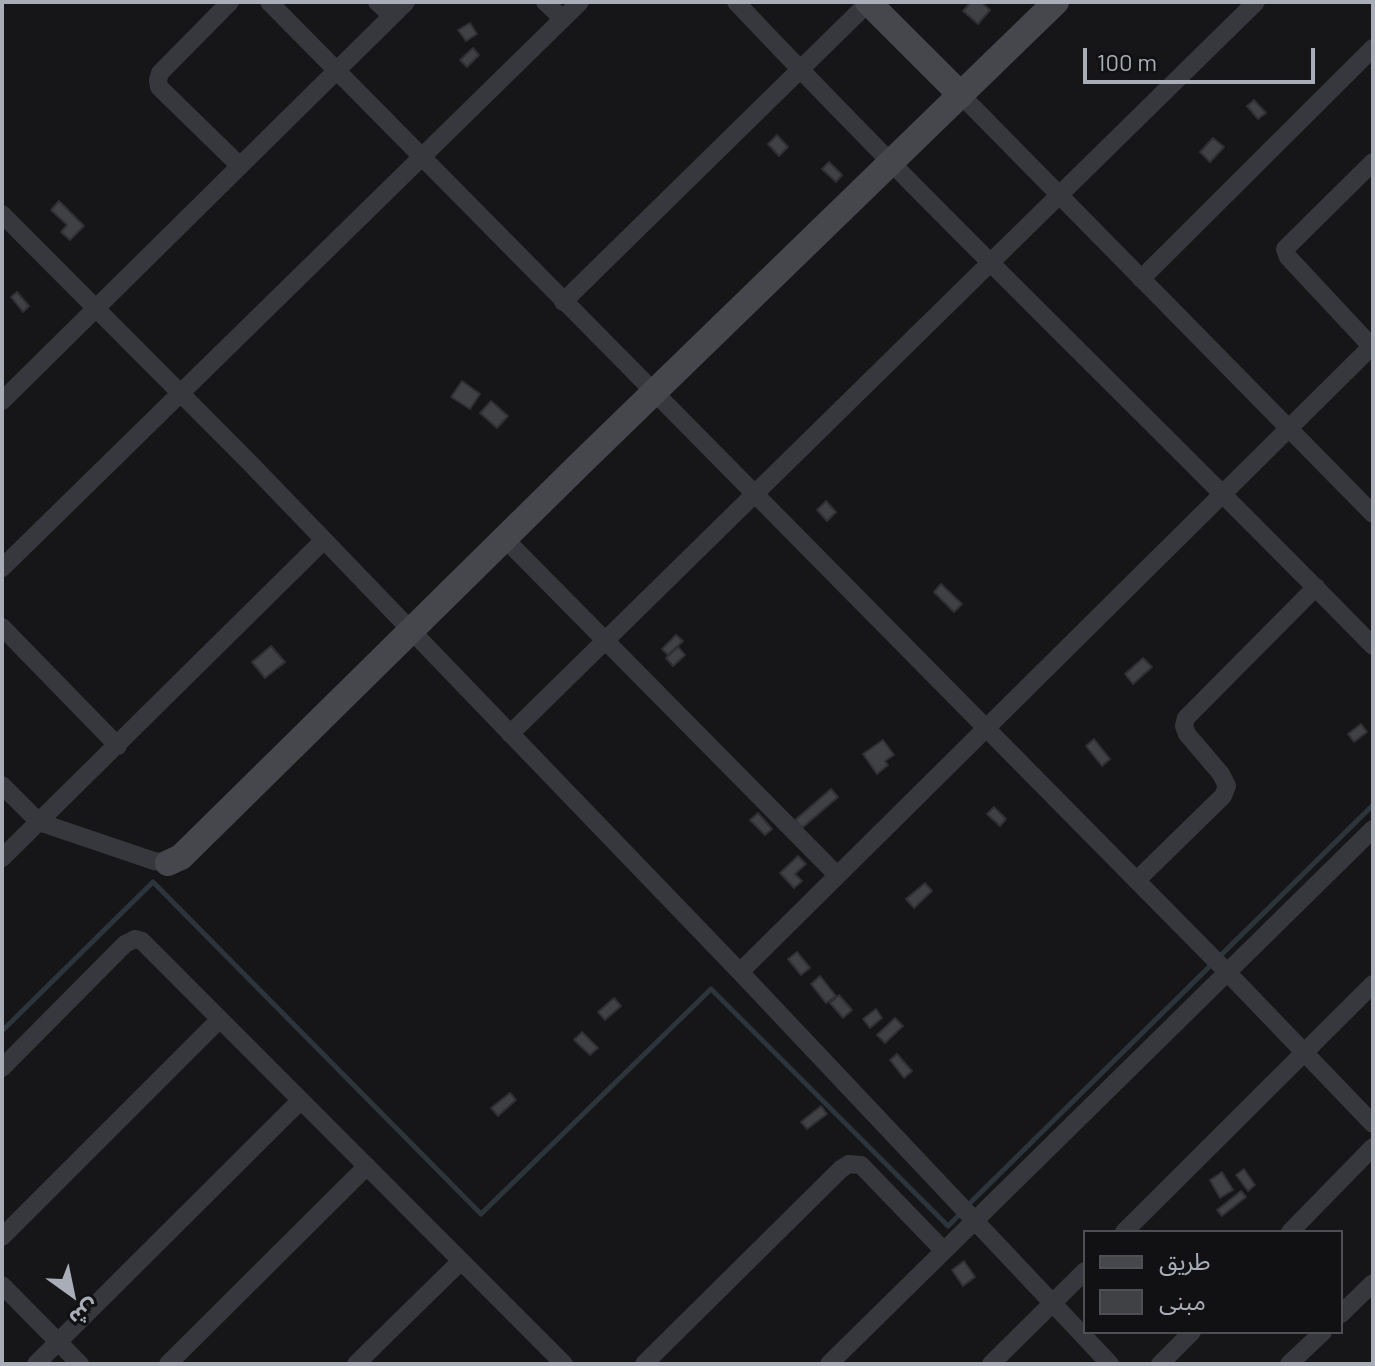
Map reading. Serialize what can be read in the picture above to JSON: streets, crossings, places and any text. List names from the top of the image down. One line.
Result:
{"legend":["طريق","مبنى"],"scale_bar":"100 m","north":"bottom right"}
